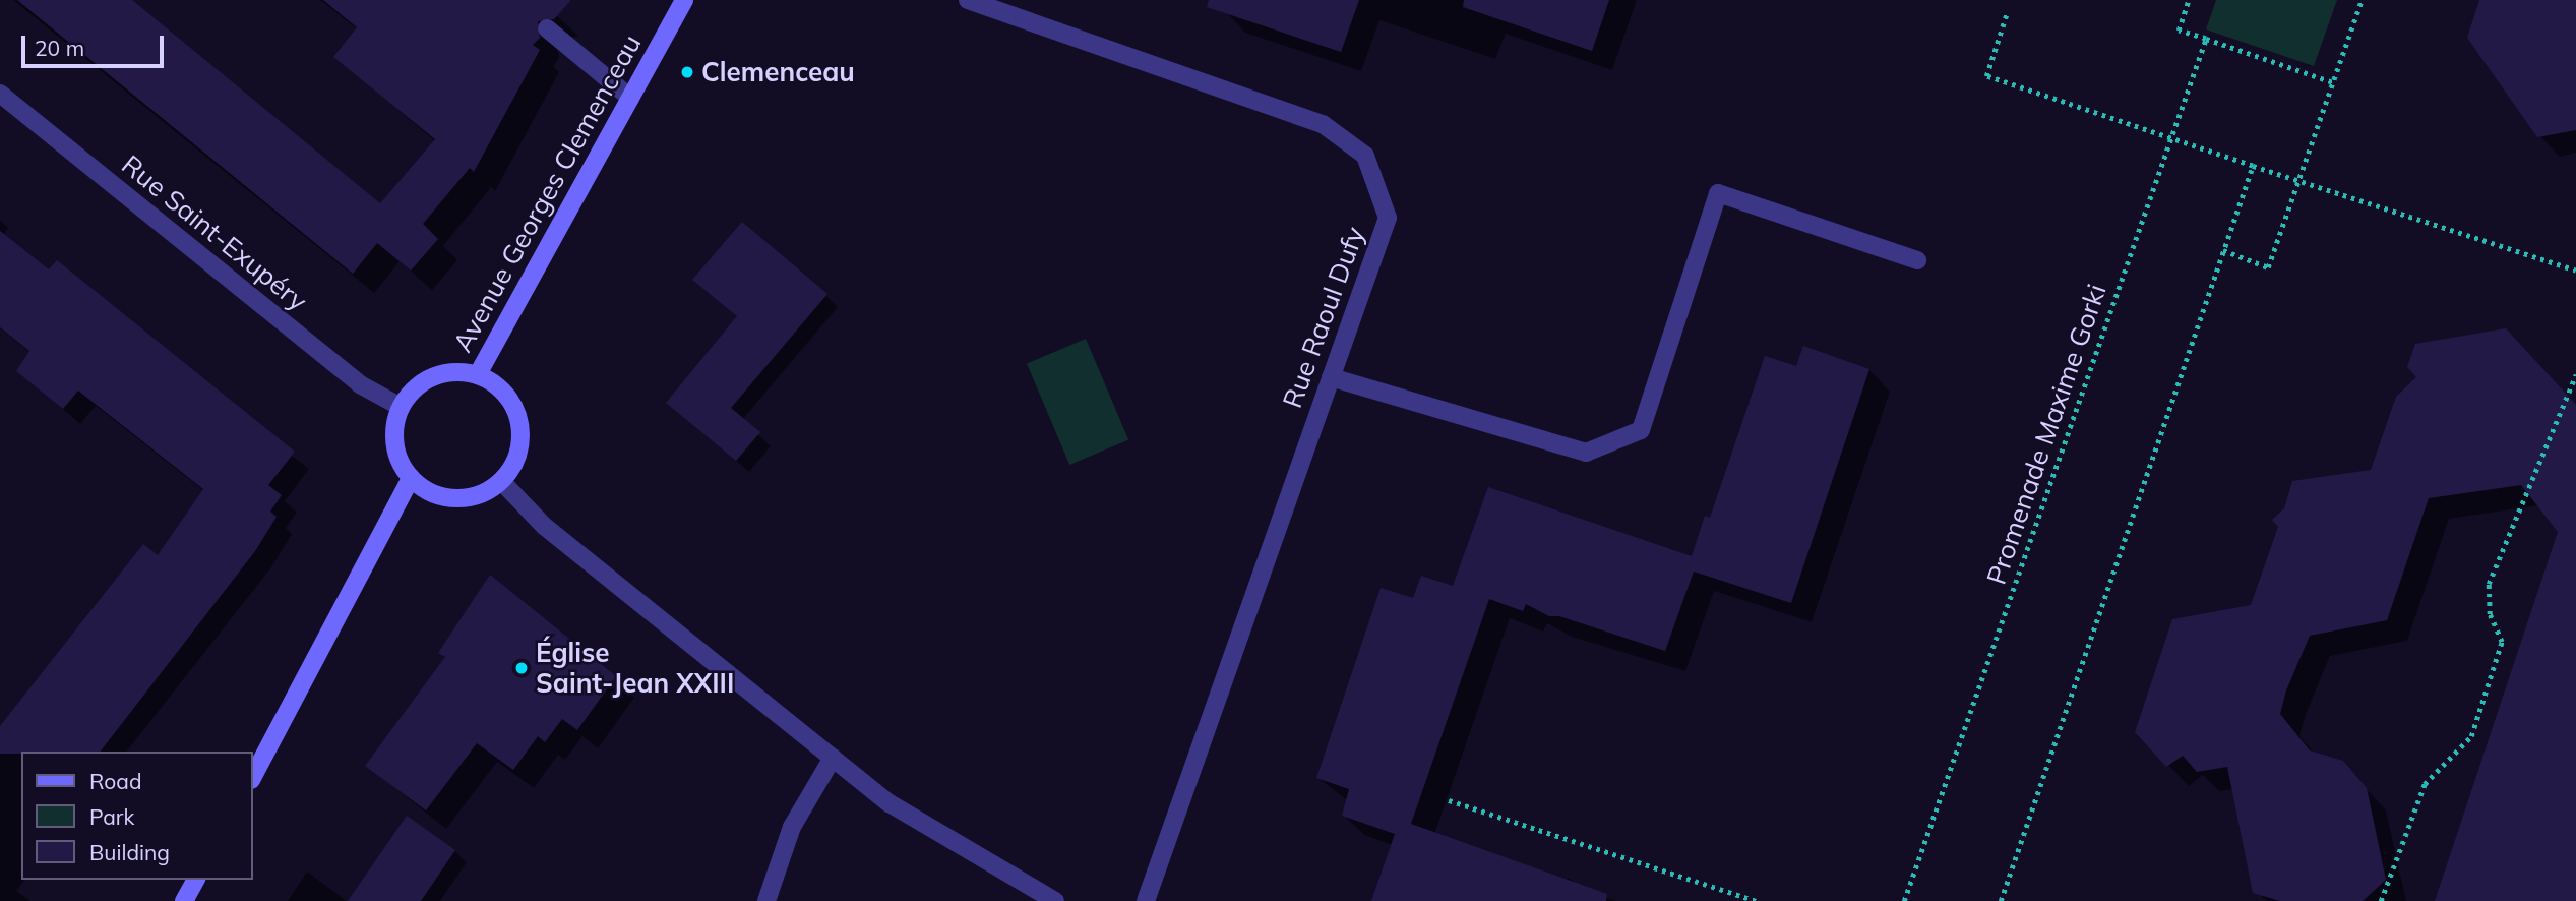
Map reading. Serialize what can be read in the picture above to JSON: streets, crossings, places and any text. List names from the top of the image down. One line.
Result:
{"streets":{"main road":["Avenue Georges Clemenceau"],"street":["Rue Saint-Exupéry","Rue Raoul Dufy"],"path":["Promenade Maxime Gorki"]},"crossings":[["Avenue Georges Clemenceau","Rue Saint-Exupéry"]],"places":["Clemenceau","Église Saint-Jean XXIII"],"legend":["Road","Park","Building"],"scale_bar":"20 m"}
